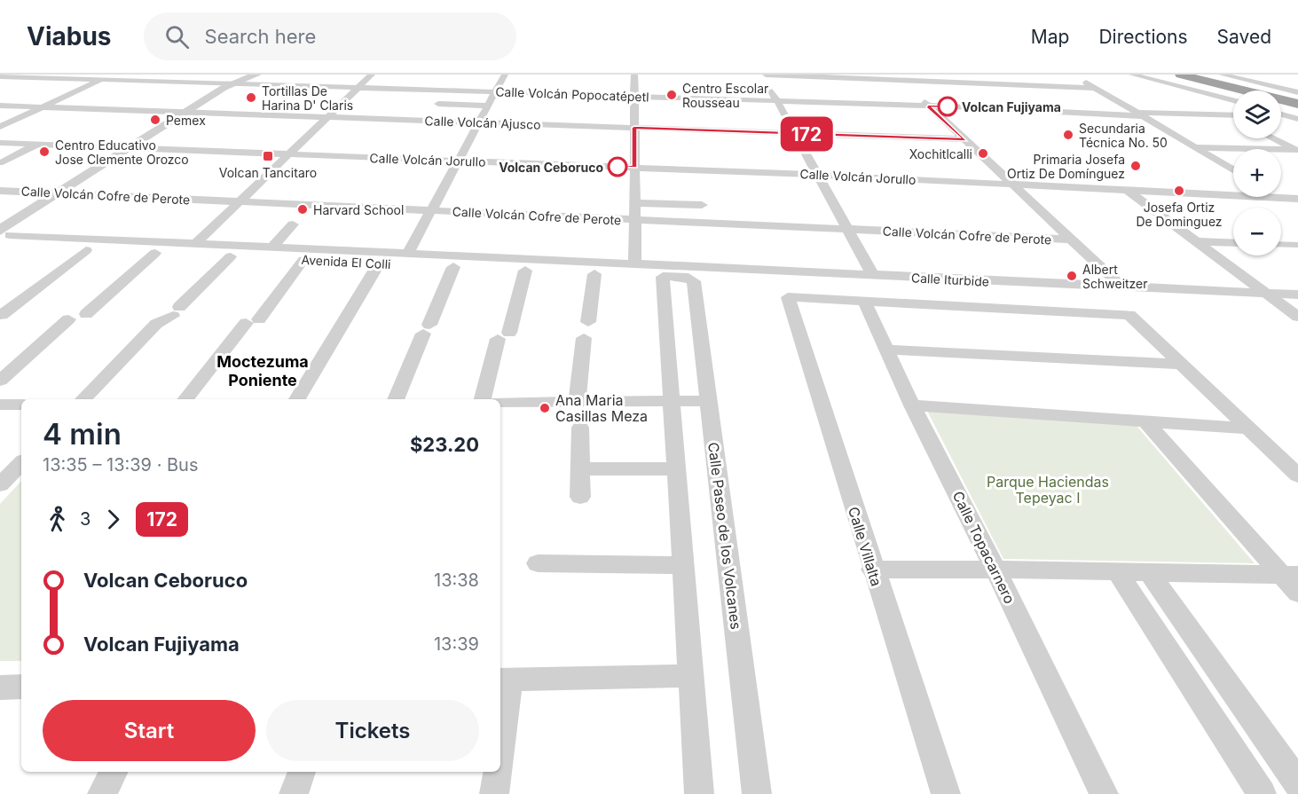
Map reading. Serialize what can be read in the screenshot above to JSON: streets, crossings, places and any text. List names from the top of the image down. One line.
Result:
{"streets":{"street":["Calle Volcán Popocatépetl","Calle Volcán Ajusco","Calle Volcán Jorullo","Calle Volcán Cofre de Perote","Avenida El Colli","Calle Iturbide","Calle Paseo de los Volcanes","Calle Villalta","Calle Topacarnero"]},"crossings":[["Avenida El Colli","Calle Iturbide"],["Avenida El Colli","Calle Paseo de los Volcanes"],["Calle Villalta","Calle Topacarnero"]],"districts":["Moctezuma Poniente"],"parks":["Parque Haciendas Tepeyac I"],"places":{"other":["Centro Escolar Rousseau","Tortillas De Harina D' Claris","Volcan Fujiyama","Pemex","Secundaria Técnica No. 50","Centro Educativo Jose Clemente Orozco","Xochitlcalli","Primaria Josefa Ortiz De Domínguez","Volcan Ceboruco","Josefa Ortiz De Dominguez","Harvard School","Albert Schweitzer","Ana Maria Casillas Meza"],"transit":["Volcan Tancitaro"]},"lines":["bus line 172"],"page":{"header":"Viabus","search":"Search here","nav":["Map","Directions","Saved"],"on_map":"172","map_buttons":["+","−"],"heading":["4 min","13:35 – 13:39 · Bus","$23.20"],"legs":["3","172"],"list":[{"name":"Volcan Ceboruco","value":"13:38"},{"name":"Volcan Fujiyama","value":"13:39"}],"buttons":["Start","Tickets"]}}
